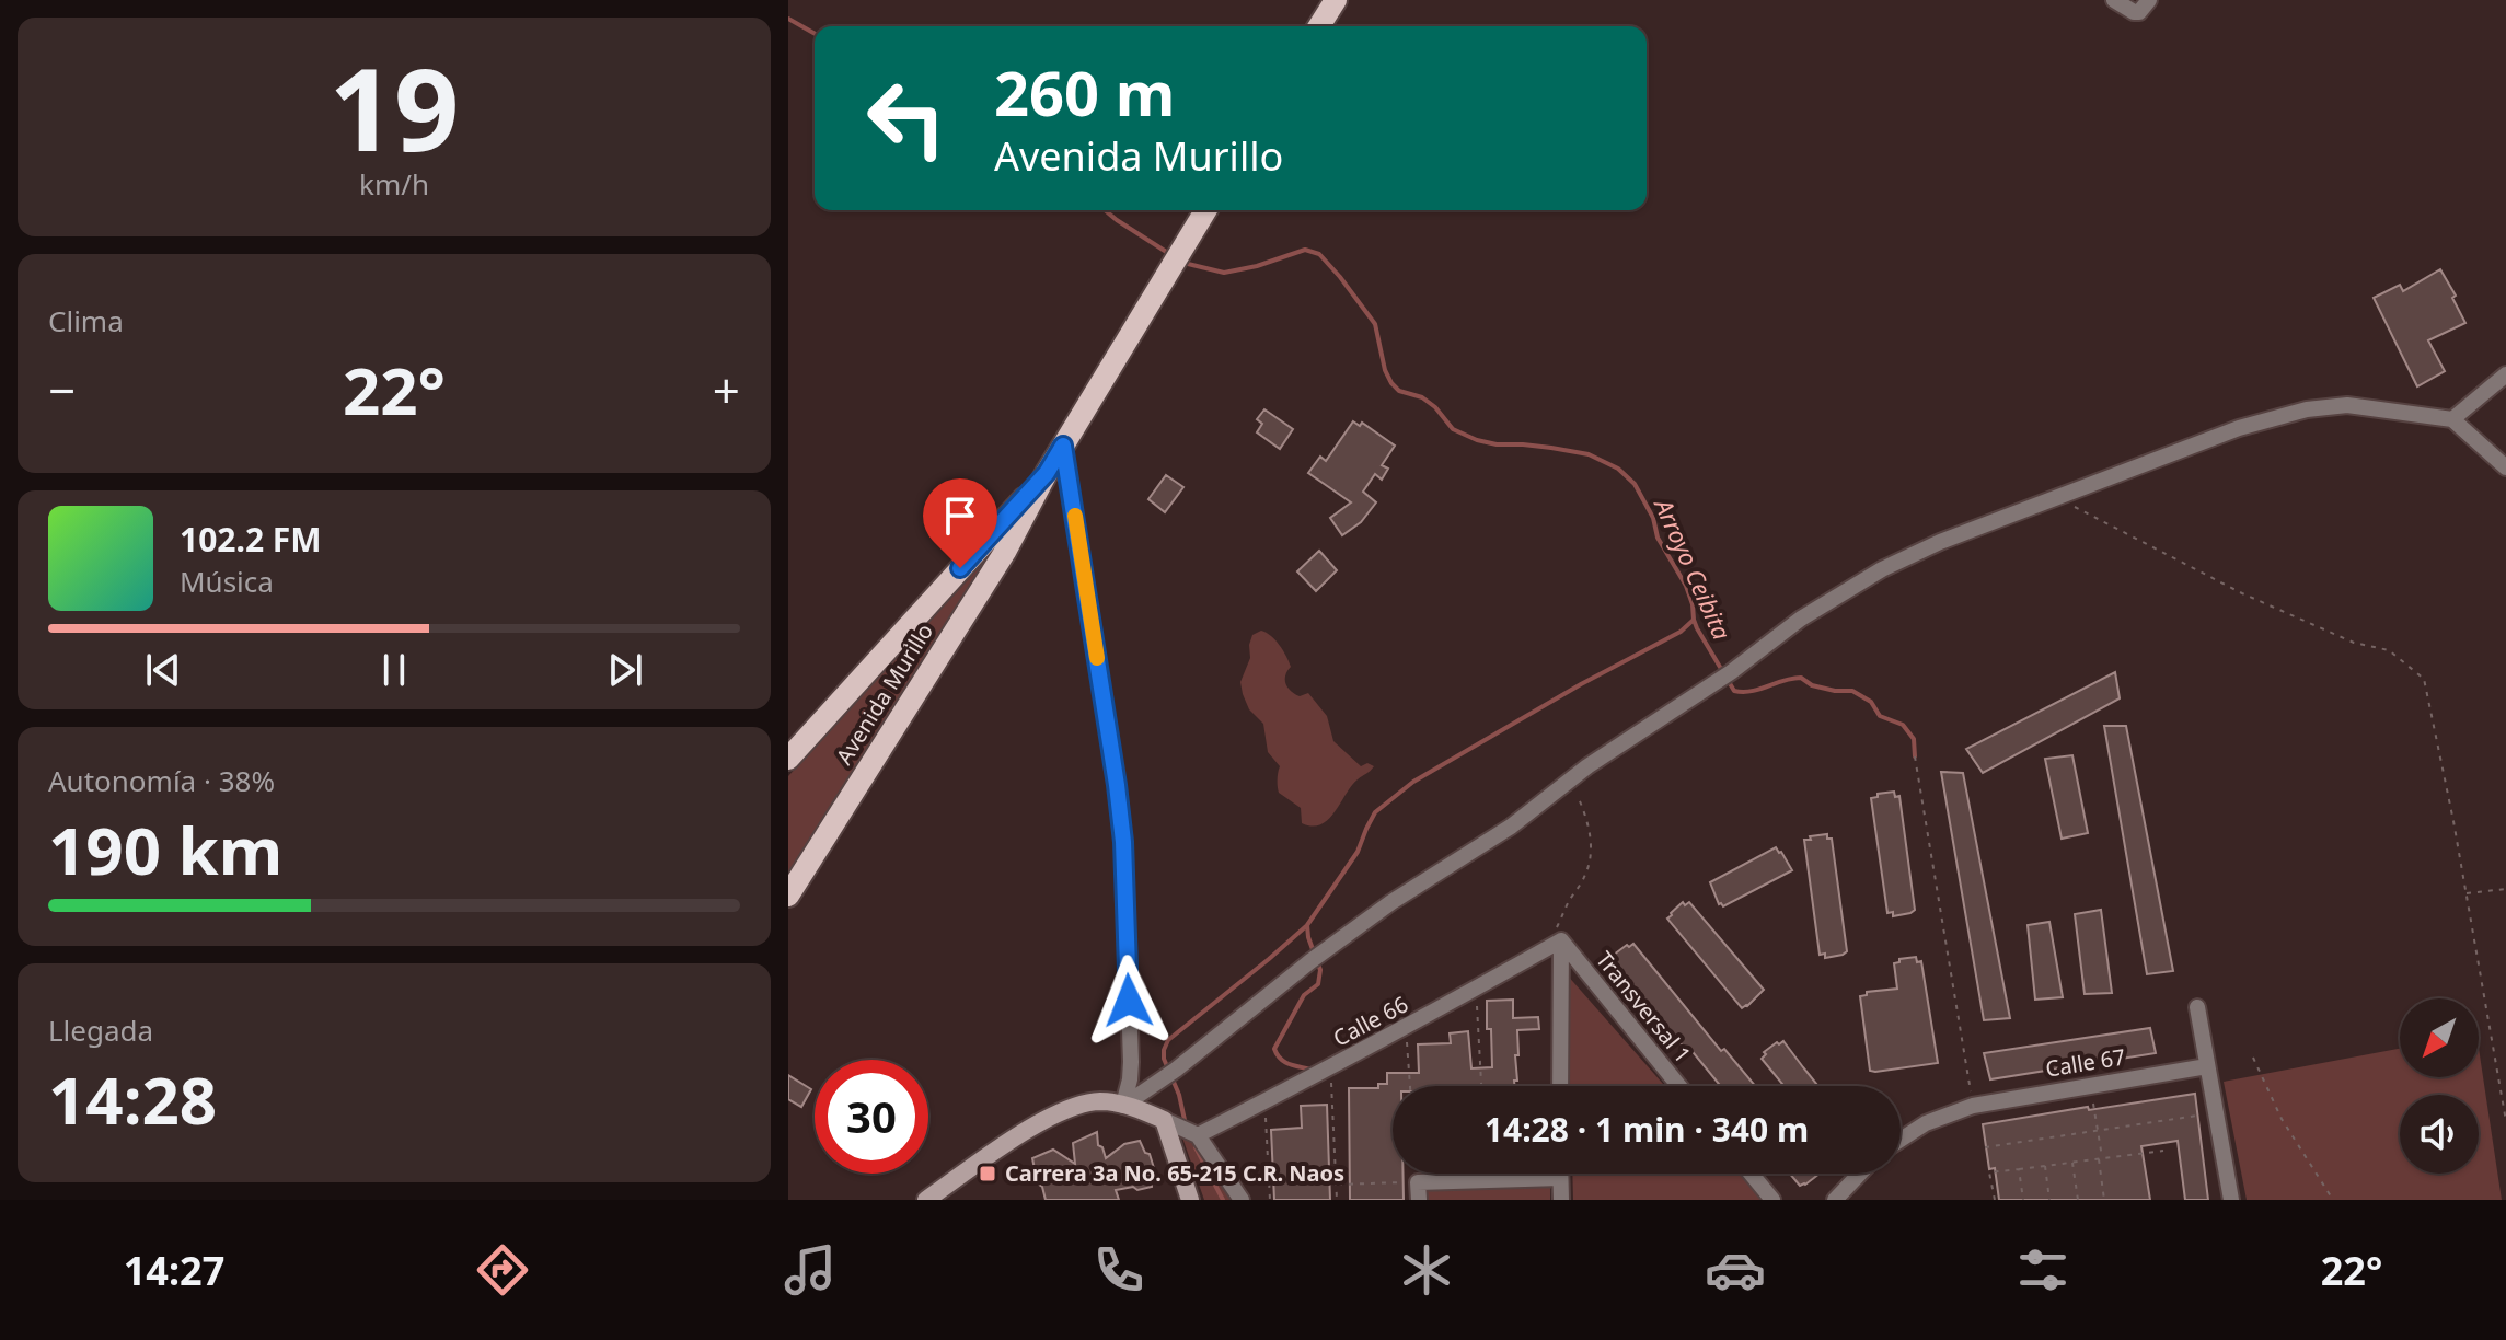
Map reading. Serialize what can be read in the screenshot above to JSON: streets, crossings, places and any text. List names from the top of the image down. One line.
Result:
{"streets":{"main road":["Avenida Murillo"],"street":["Transversal 1","Calle 66","Calle 67"]},"crossings":[["Transversal 1","Calle 66"]],"water":["Arroyo Ceibita"],"places":{"transit":["Carrera 3a No. 65-215 C.R. Naos"]},"north":"bottom left","page":{"tile":[["19","km/h"],"Clima",["Autonomía · 38%","190 km"],["Llegada","14:28"]],"turn":["260 m","Avenida Murillo"],"heat":["−","22°","+"],"song":["102.2 FM","Música"],"limit":"30","trip":"14:28 · 1 min · 340 m","tabs":["14:27","22°"]}}
